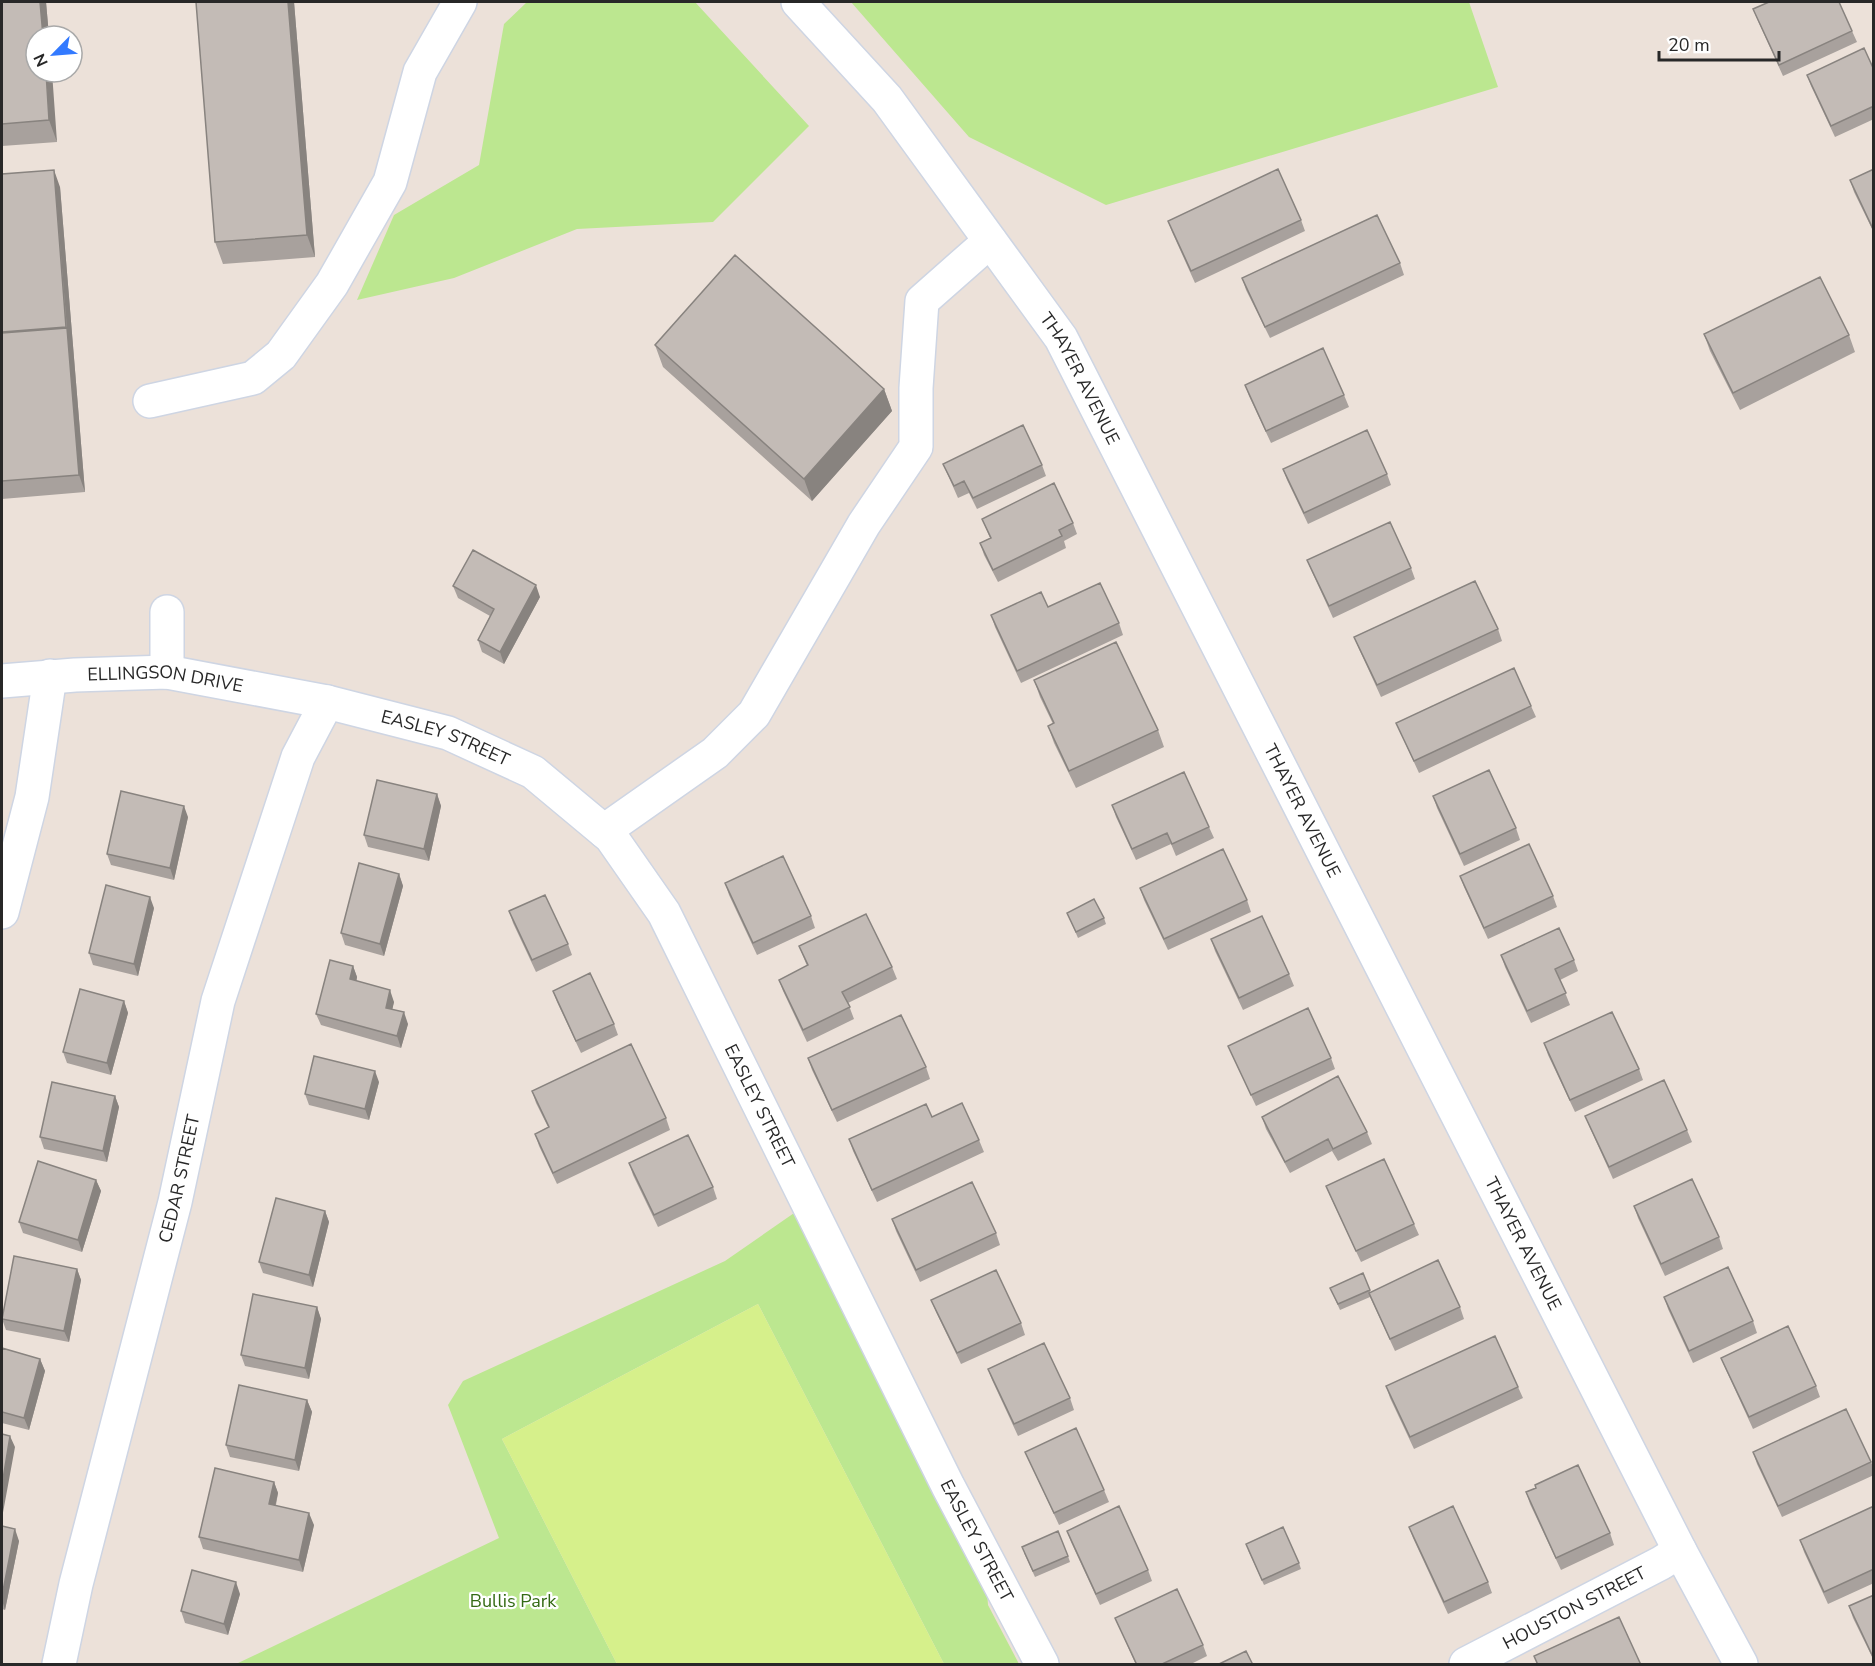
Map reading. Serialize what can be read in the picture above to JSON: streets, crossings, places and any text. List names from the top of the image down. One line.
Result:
{"streets":{"street":["THAYER AVENUE","ELLINGSON DRIVE","EASLEY STREET","CEDAR STREET","HOUSTON STREET"]},"crossings":[["THAYER AVENUE","HOUSTON STREET"],["ELLINGSON DRIVE","EASLEY STREET"],["ELLINGSON DRIVE","CEDAR STREET"],["EASLEY STREET","CEDAR STREET"]],"parks":["Bullis Park"],"scale_bar":"20 m","north":"bottom left"}
